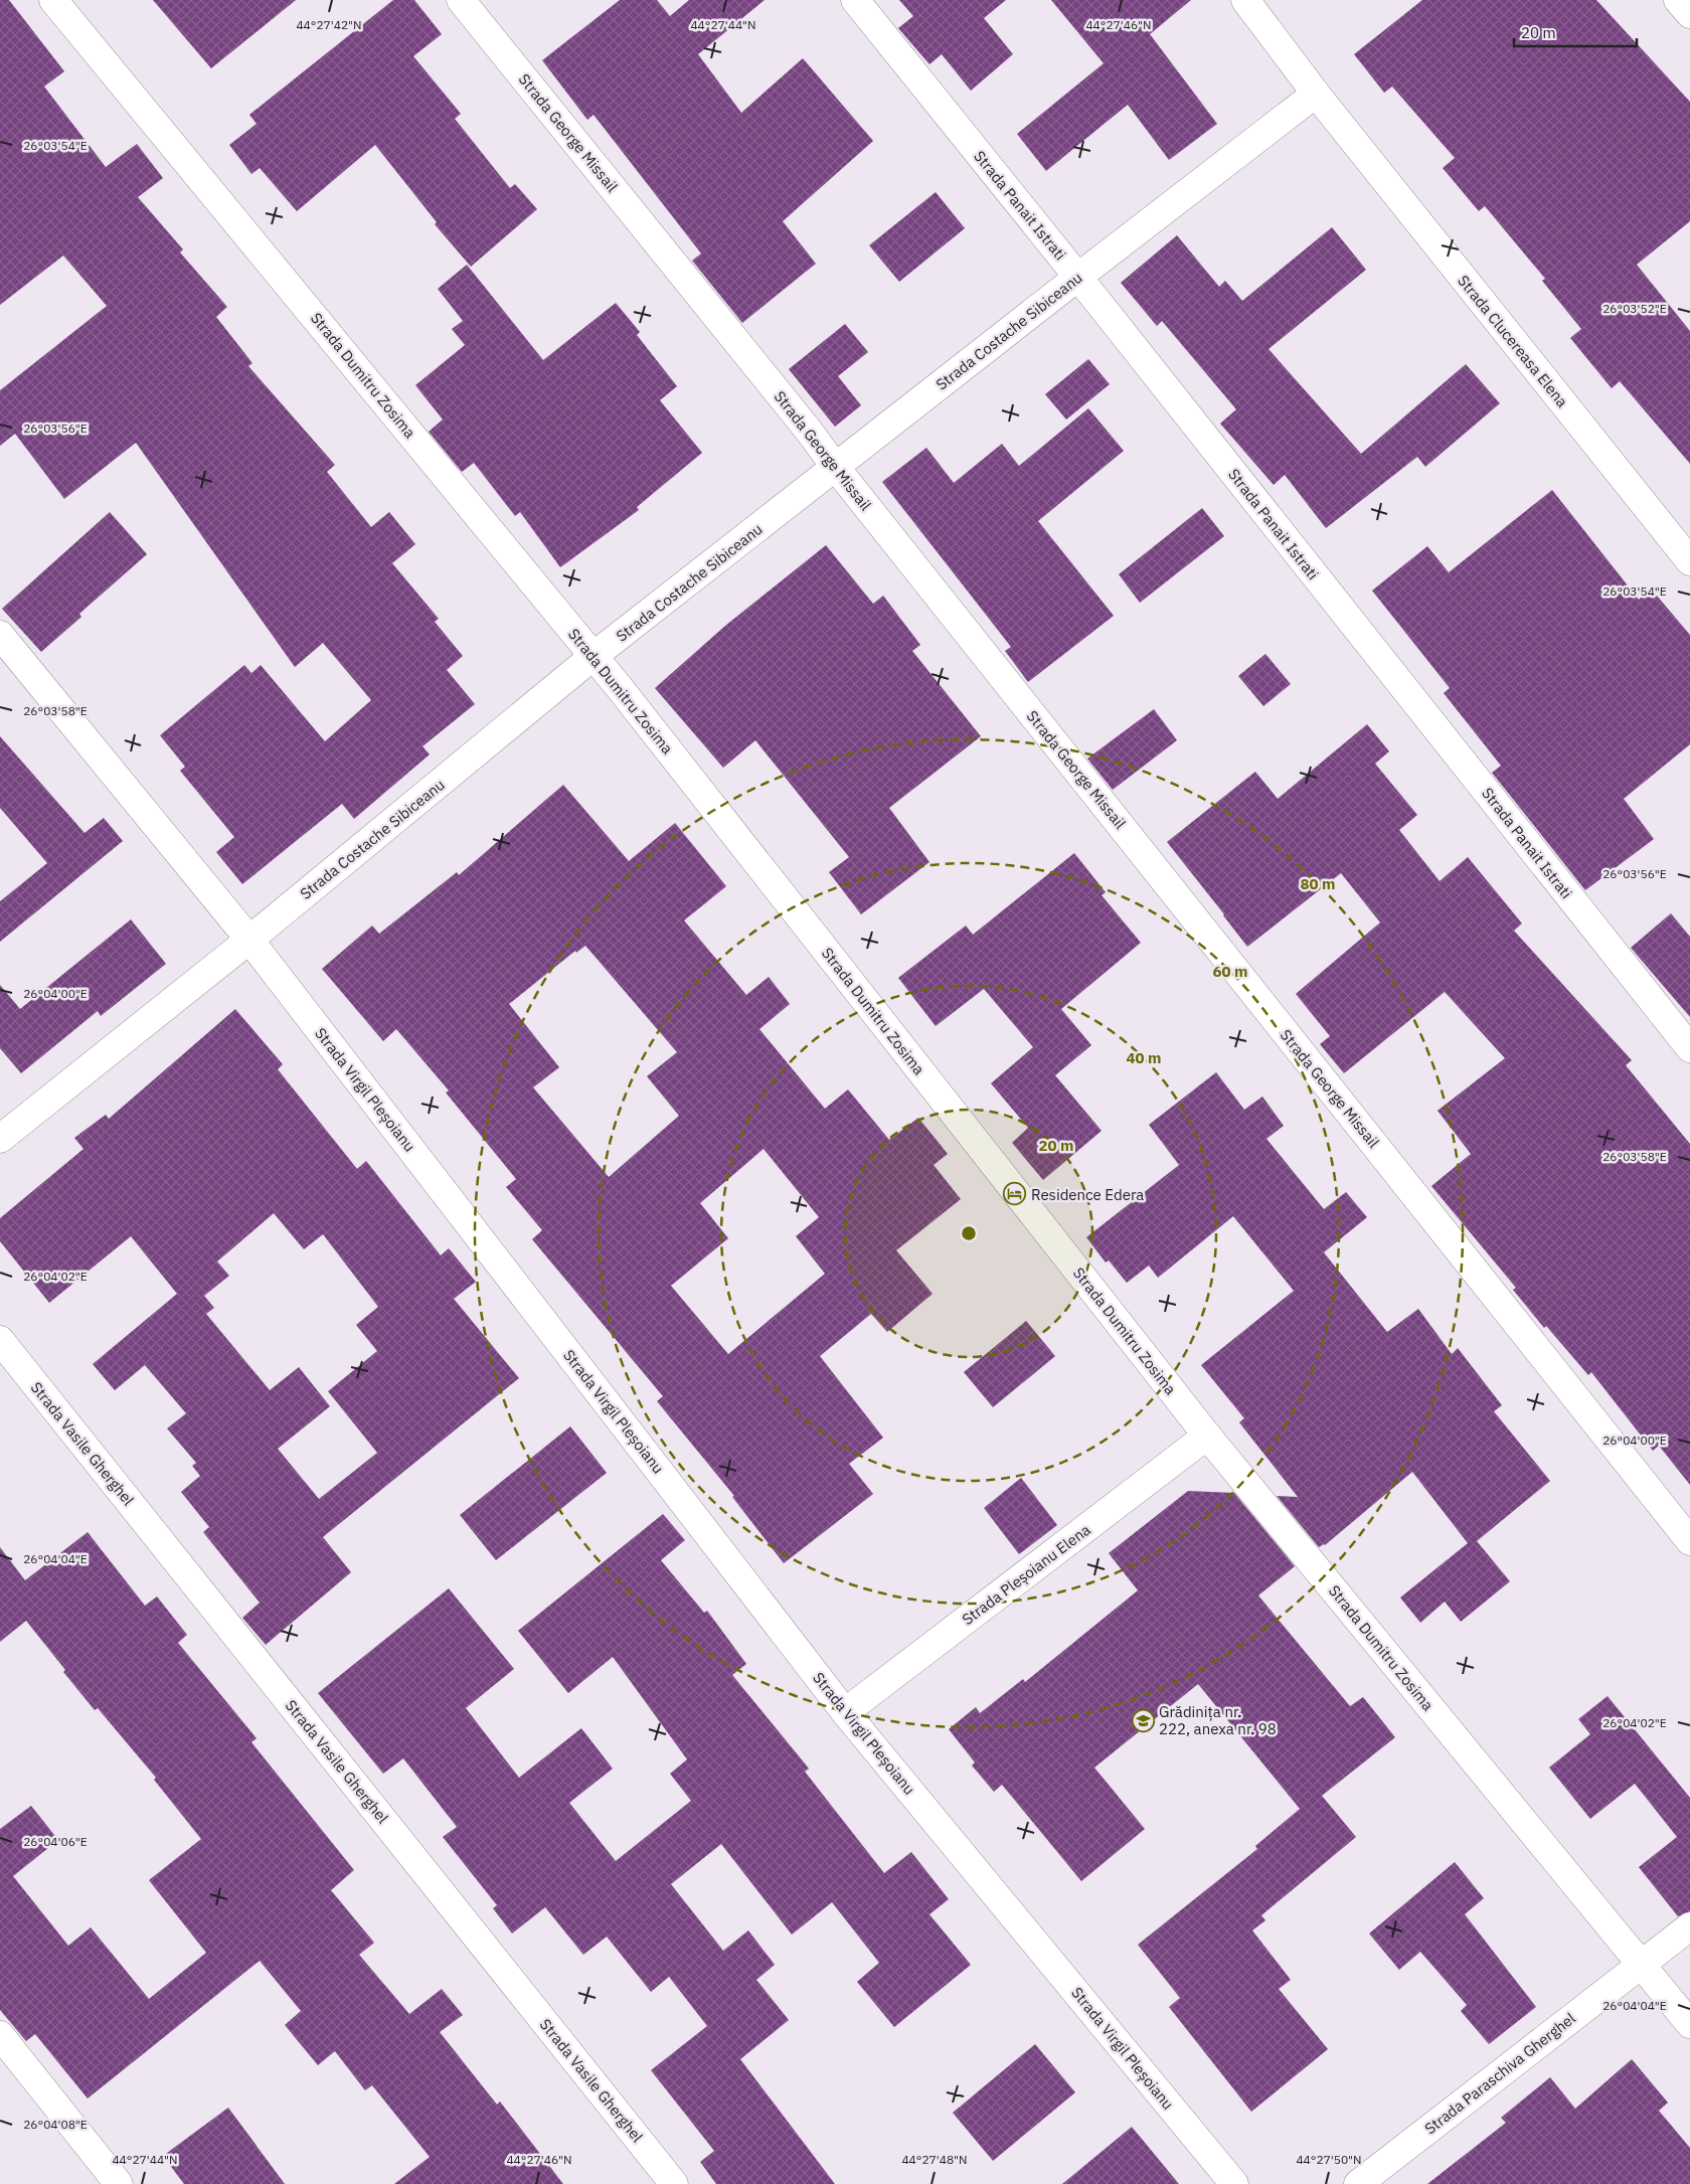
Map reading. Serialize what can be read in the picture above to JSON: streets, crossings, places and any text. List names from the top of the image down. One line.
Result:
{"streets":{"street":["Strada George Missail","Strada Panait Istrati","Strada Costache Sibiceanu","Strada Clucereasa Elena","Strada Dumitru Zosima","Strada Virgil Pleșoianu","Strada Vasile Gherghel","Strada Pleșoianu Elena","Strada Paraschiva Gherghel"]},"crossings":[["Strada George Missail","Strada Costache Sibiceanu"],["Strada Panait Istrati","Strada Costache Sibiceanu"],["Strada Costache Sibiceanu","Strada Clucereasa Elena"],["Strada Costache Sibiceanu","Strada Dumitru Zosima"],["Strada Costache Sibiceanu","Strada Virgil Pleșoianu"],["Strada Dumitru Zosima","Strada Pleșoianu Elena"],["Strada Dumitru Zosima","Strada Paraschiva Gherghel"],["Strada Virgil Pleșoianu","Strada Pleșoianu Elena"]],"places":{"hotel":["Residence Edera"],"school or university":["Grădinița nr. 222, anexa nr. 98"]},"scale_bar":"20 m","coordinates":["44°27'42\"N","44°27'44\"N","44°27'46\"N","26°03'54\"E","26°03'52\"E","26°03'56\"E","26°03'58\"E","26°04'00\"E","26°04'02\"E","26°04'04\"E","26°04'06\"E","26°04'08\"E","44°27'48\"N","44°27'50\"N"],"rings":["80 m","60 m","40 m","20 m"]}
